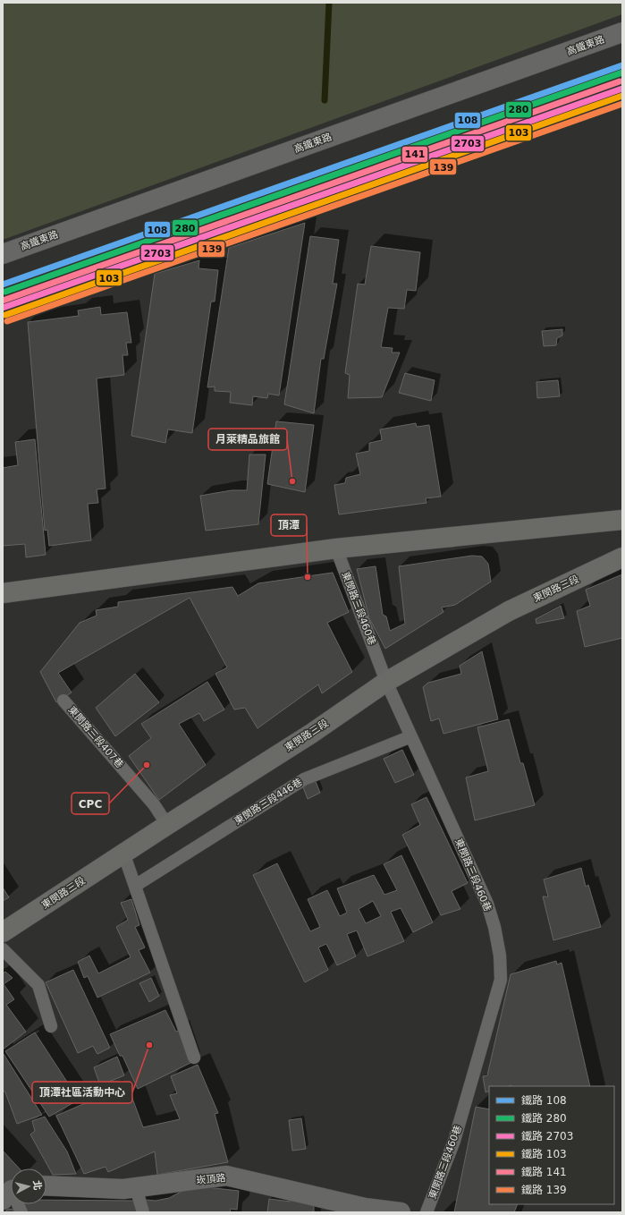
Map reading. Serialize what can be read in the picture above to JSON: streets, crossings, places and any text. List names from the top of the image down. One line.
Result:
{"streets":{"main road":["東閔路三段"],"street":["高鐵東路","崁頂路"],"lane":["東閔路三段460巷","東閔路三段407巷","東閔路三段446巷"]},"crossings":[["東閔路三段","東閔路三段460巷"],["東閔路三段","東閔路三段407巷"],["東閔路三段460巷","東閔路三段446巷"]],"places":["月萊精品旅館","頂潭","CPC","頂潭社區活動中心"],"lines":["rail line 108","rail line 280","rail line 141","rail line 2703","rail line 103","rail line 139"],"legend":["鐵路 108","鐵路 280","鐵路 2703","鐵路 103","鐵路 141","鐵路 139"],"north":"right"}
